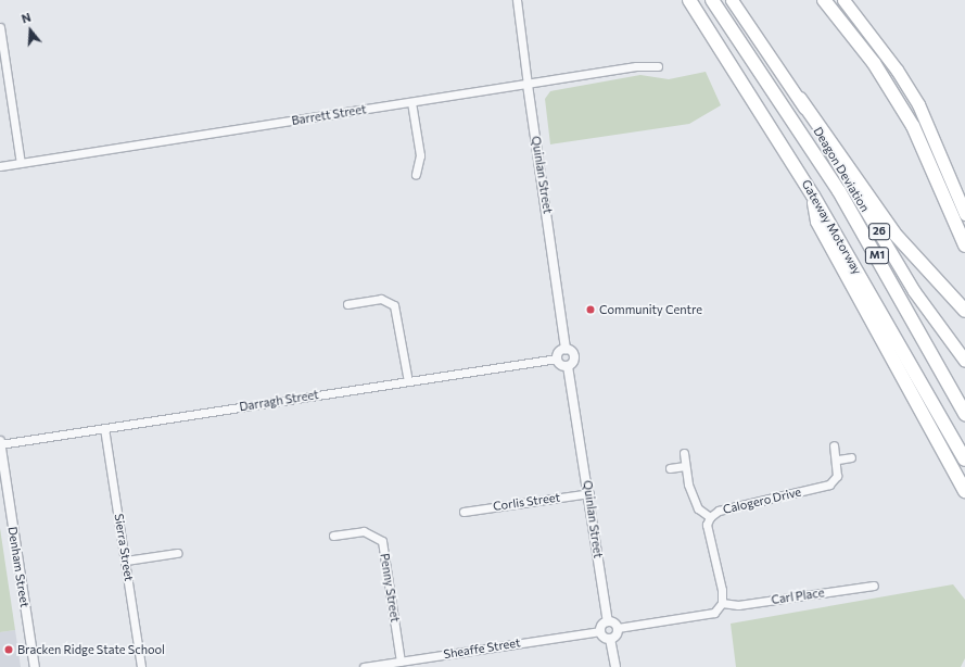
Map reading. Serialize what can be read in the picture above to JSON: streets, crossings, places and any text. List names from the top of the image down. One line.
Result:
{"streets":{"highway":["Deagon Deviation","Gateway Motorway","26","M1"],"street":["Barrett Street","Quinlan Street","Darragh Street","Calogero Drive","Corlis Street","Sierra Street","Denham Street","Penny Street","Carl Place","Sheaffe Street"]},"crossings":[["Barrett Street","Quinlan Street"],["Quinlan Street","Corlis Street"],["Darragh Street","Sierra Street"],["Darragh Street","Denham Street"],["Calogero Drive","Carl Place"],["Penny Street","Sheaffe Street"]],"places":["Community Centre","Bracken Ridge State School"],"north":"top"}
